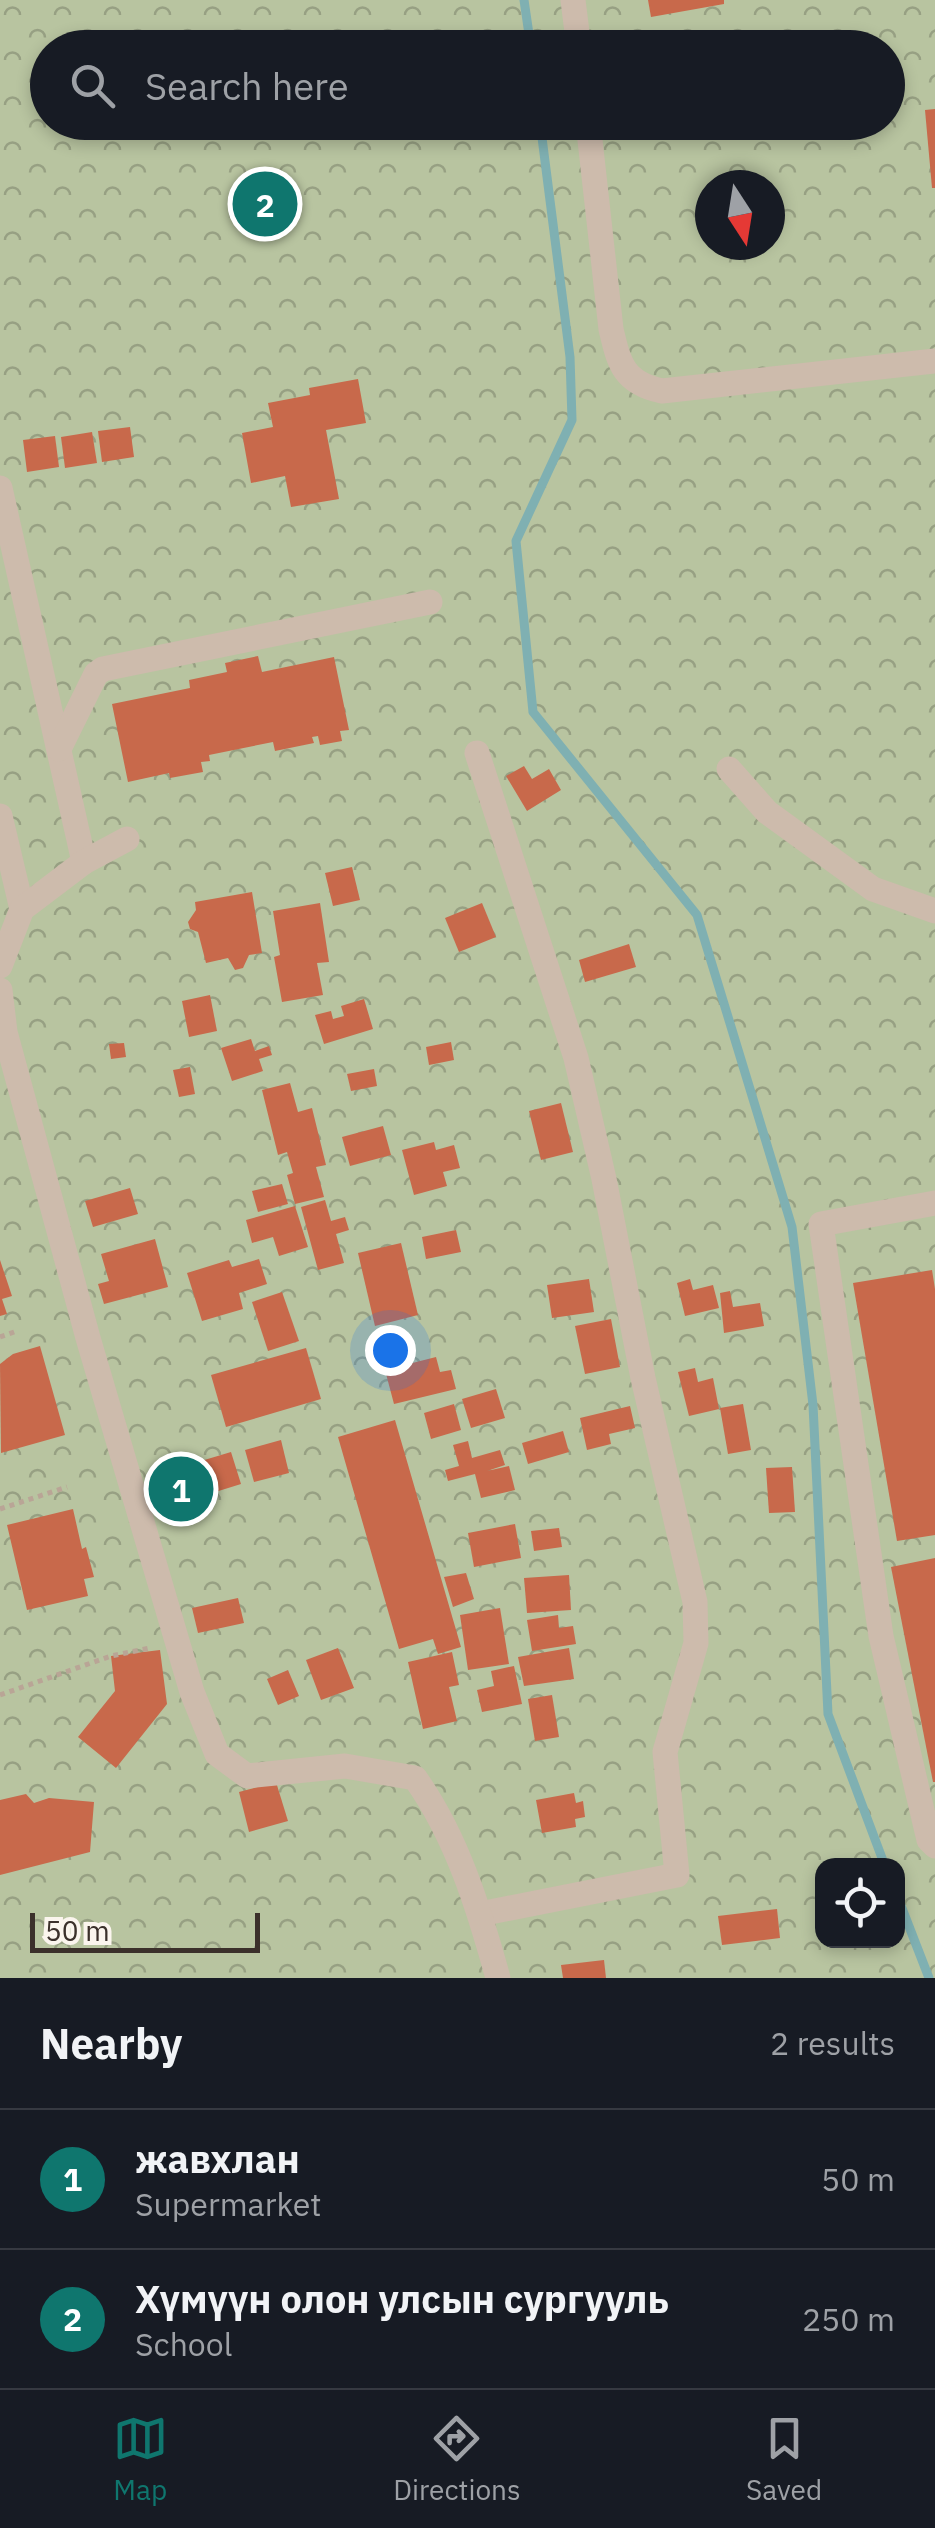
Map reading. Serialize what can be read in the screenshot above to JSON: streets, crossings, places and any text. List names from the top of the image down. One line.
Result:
{"scale_bar":"50 m","north":"bottom","page":{"search":"Search here","pins":["2","1"],"scale":"50 m","heading":["Nearby","2 results"],"list":[{"mark":"1","name":"жавхлан","note":"Supermarket","value":"50 m"},{"mark":"2","name":"Хүмүүн олон улсын сургууль","note":"School","value":"250 m"}],"nav":["Map","Directions","Saved"]}}
